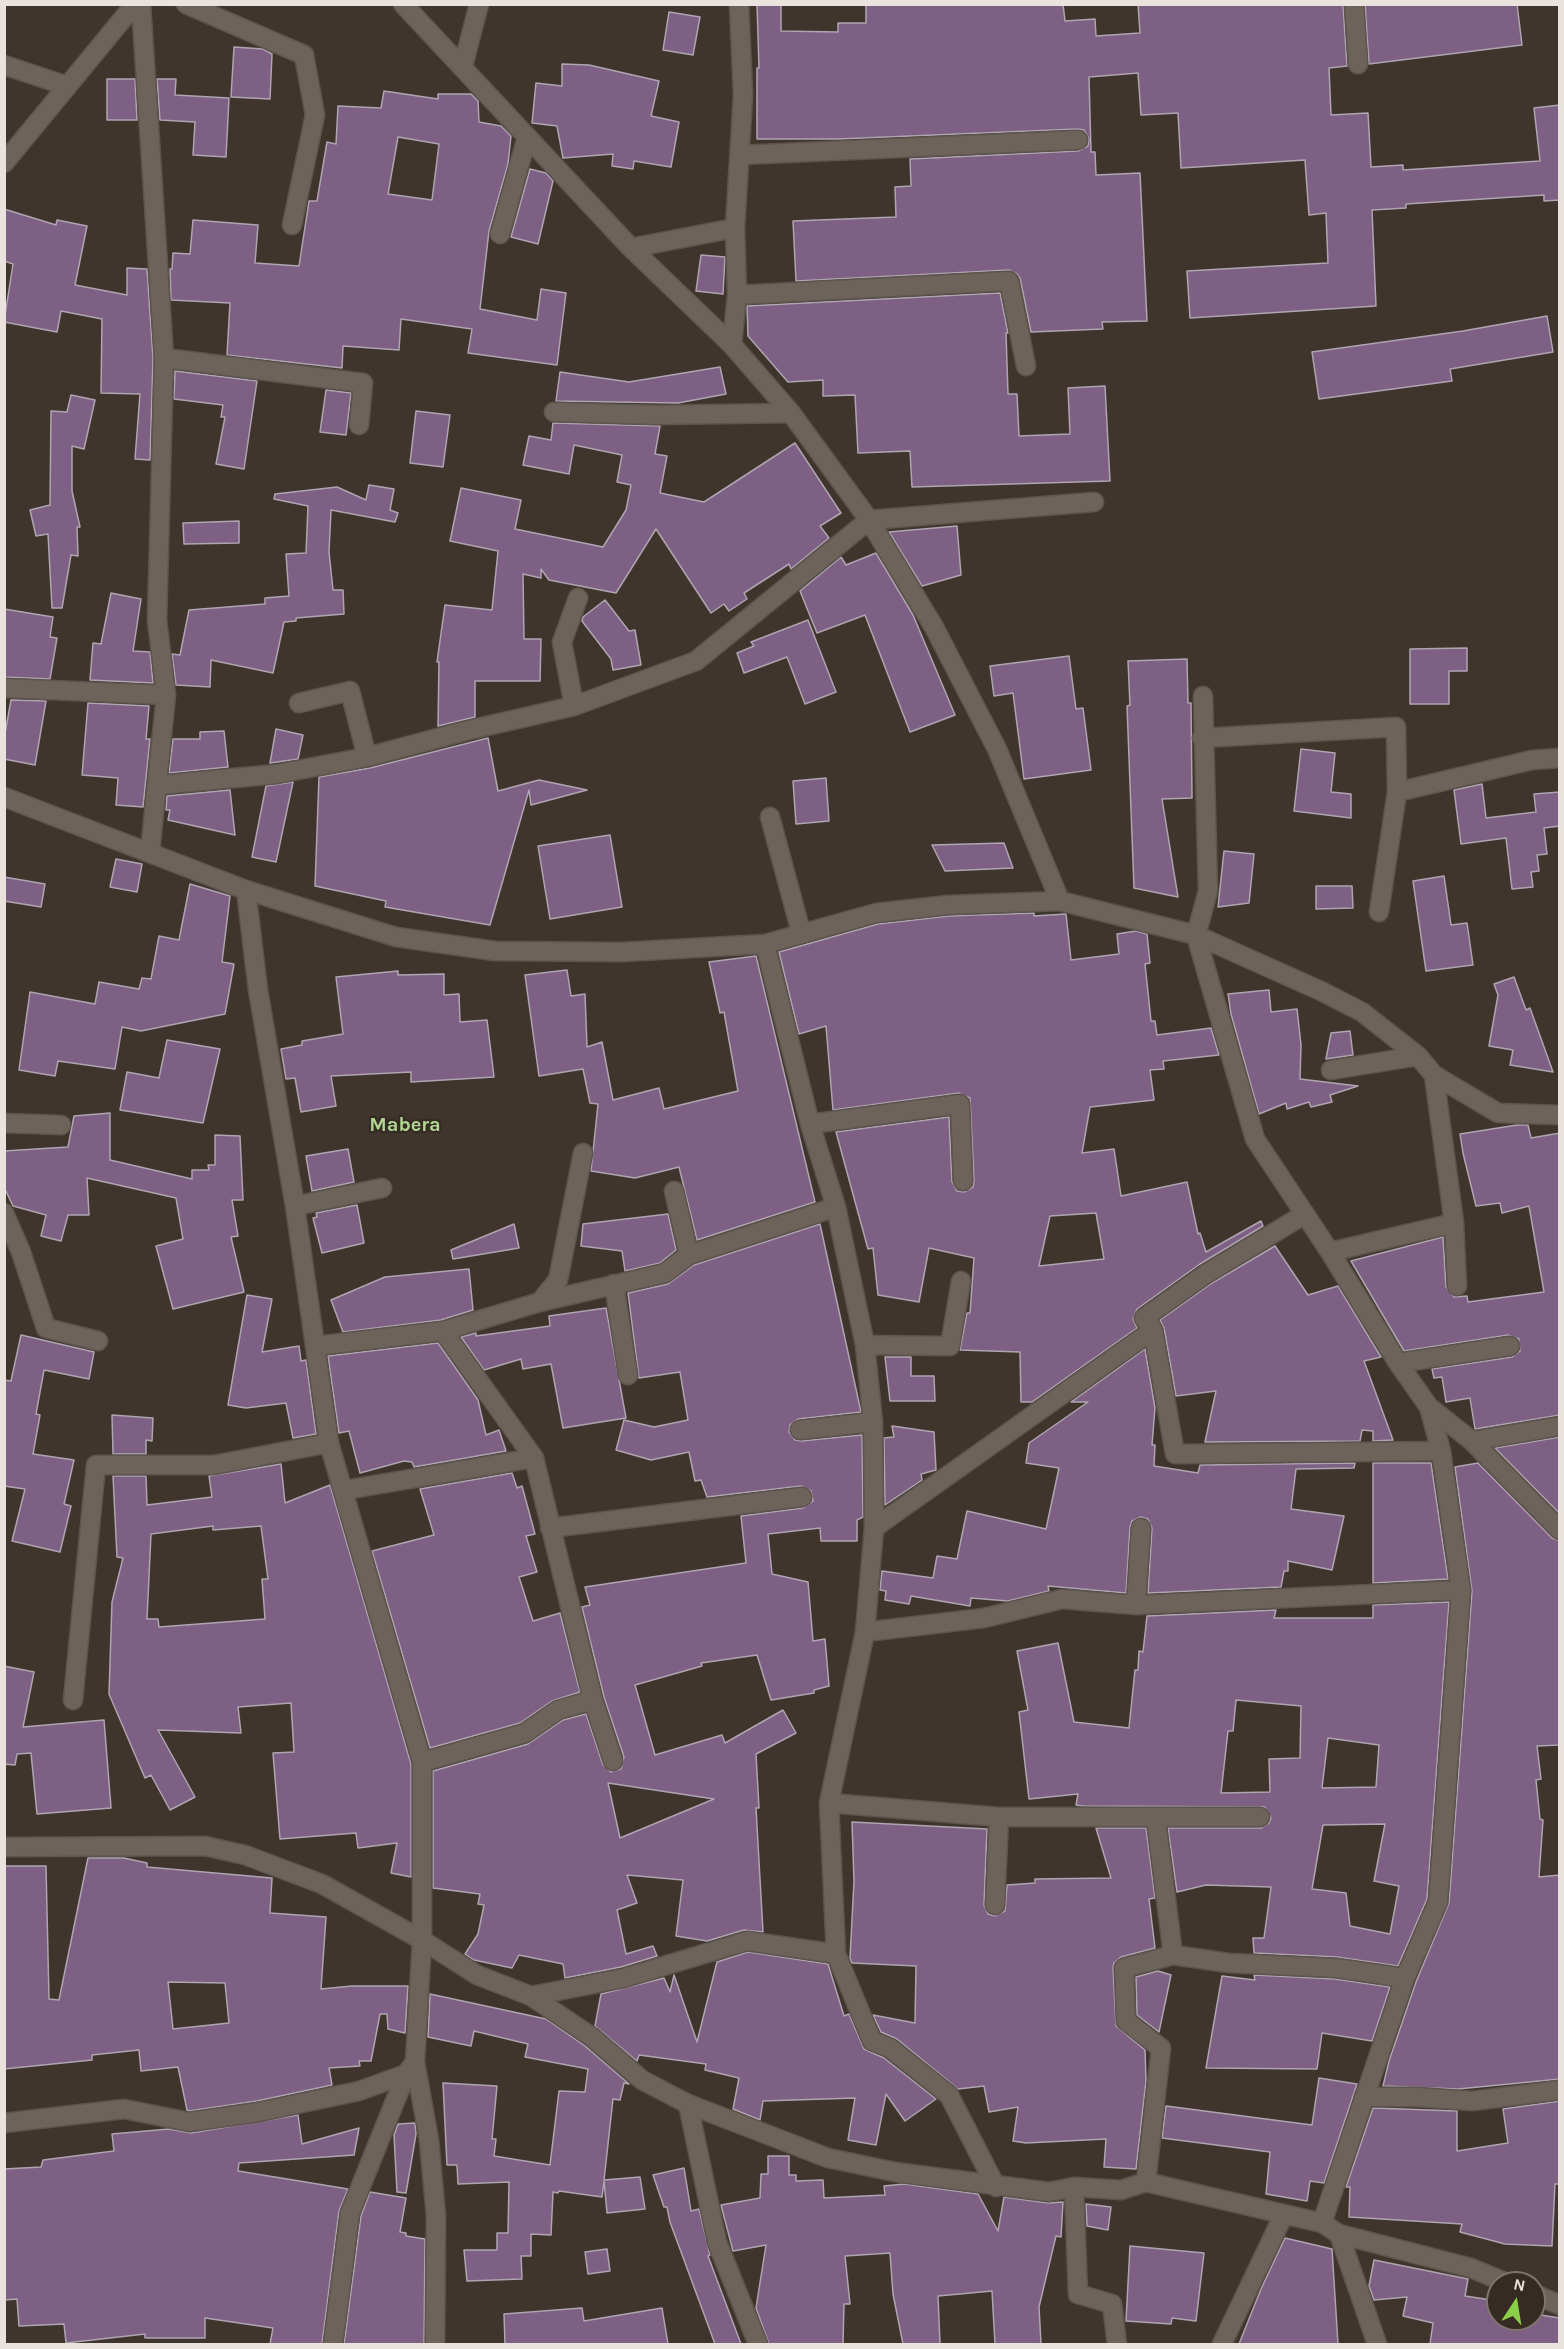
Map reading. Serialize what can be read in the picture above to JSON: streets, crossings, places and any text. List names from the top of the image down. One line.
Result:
{"districts":["Mabera"],"north":"top"}
